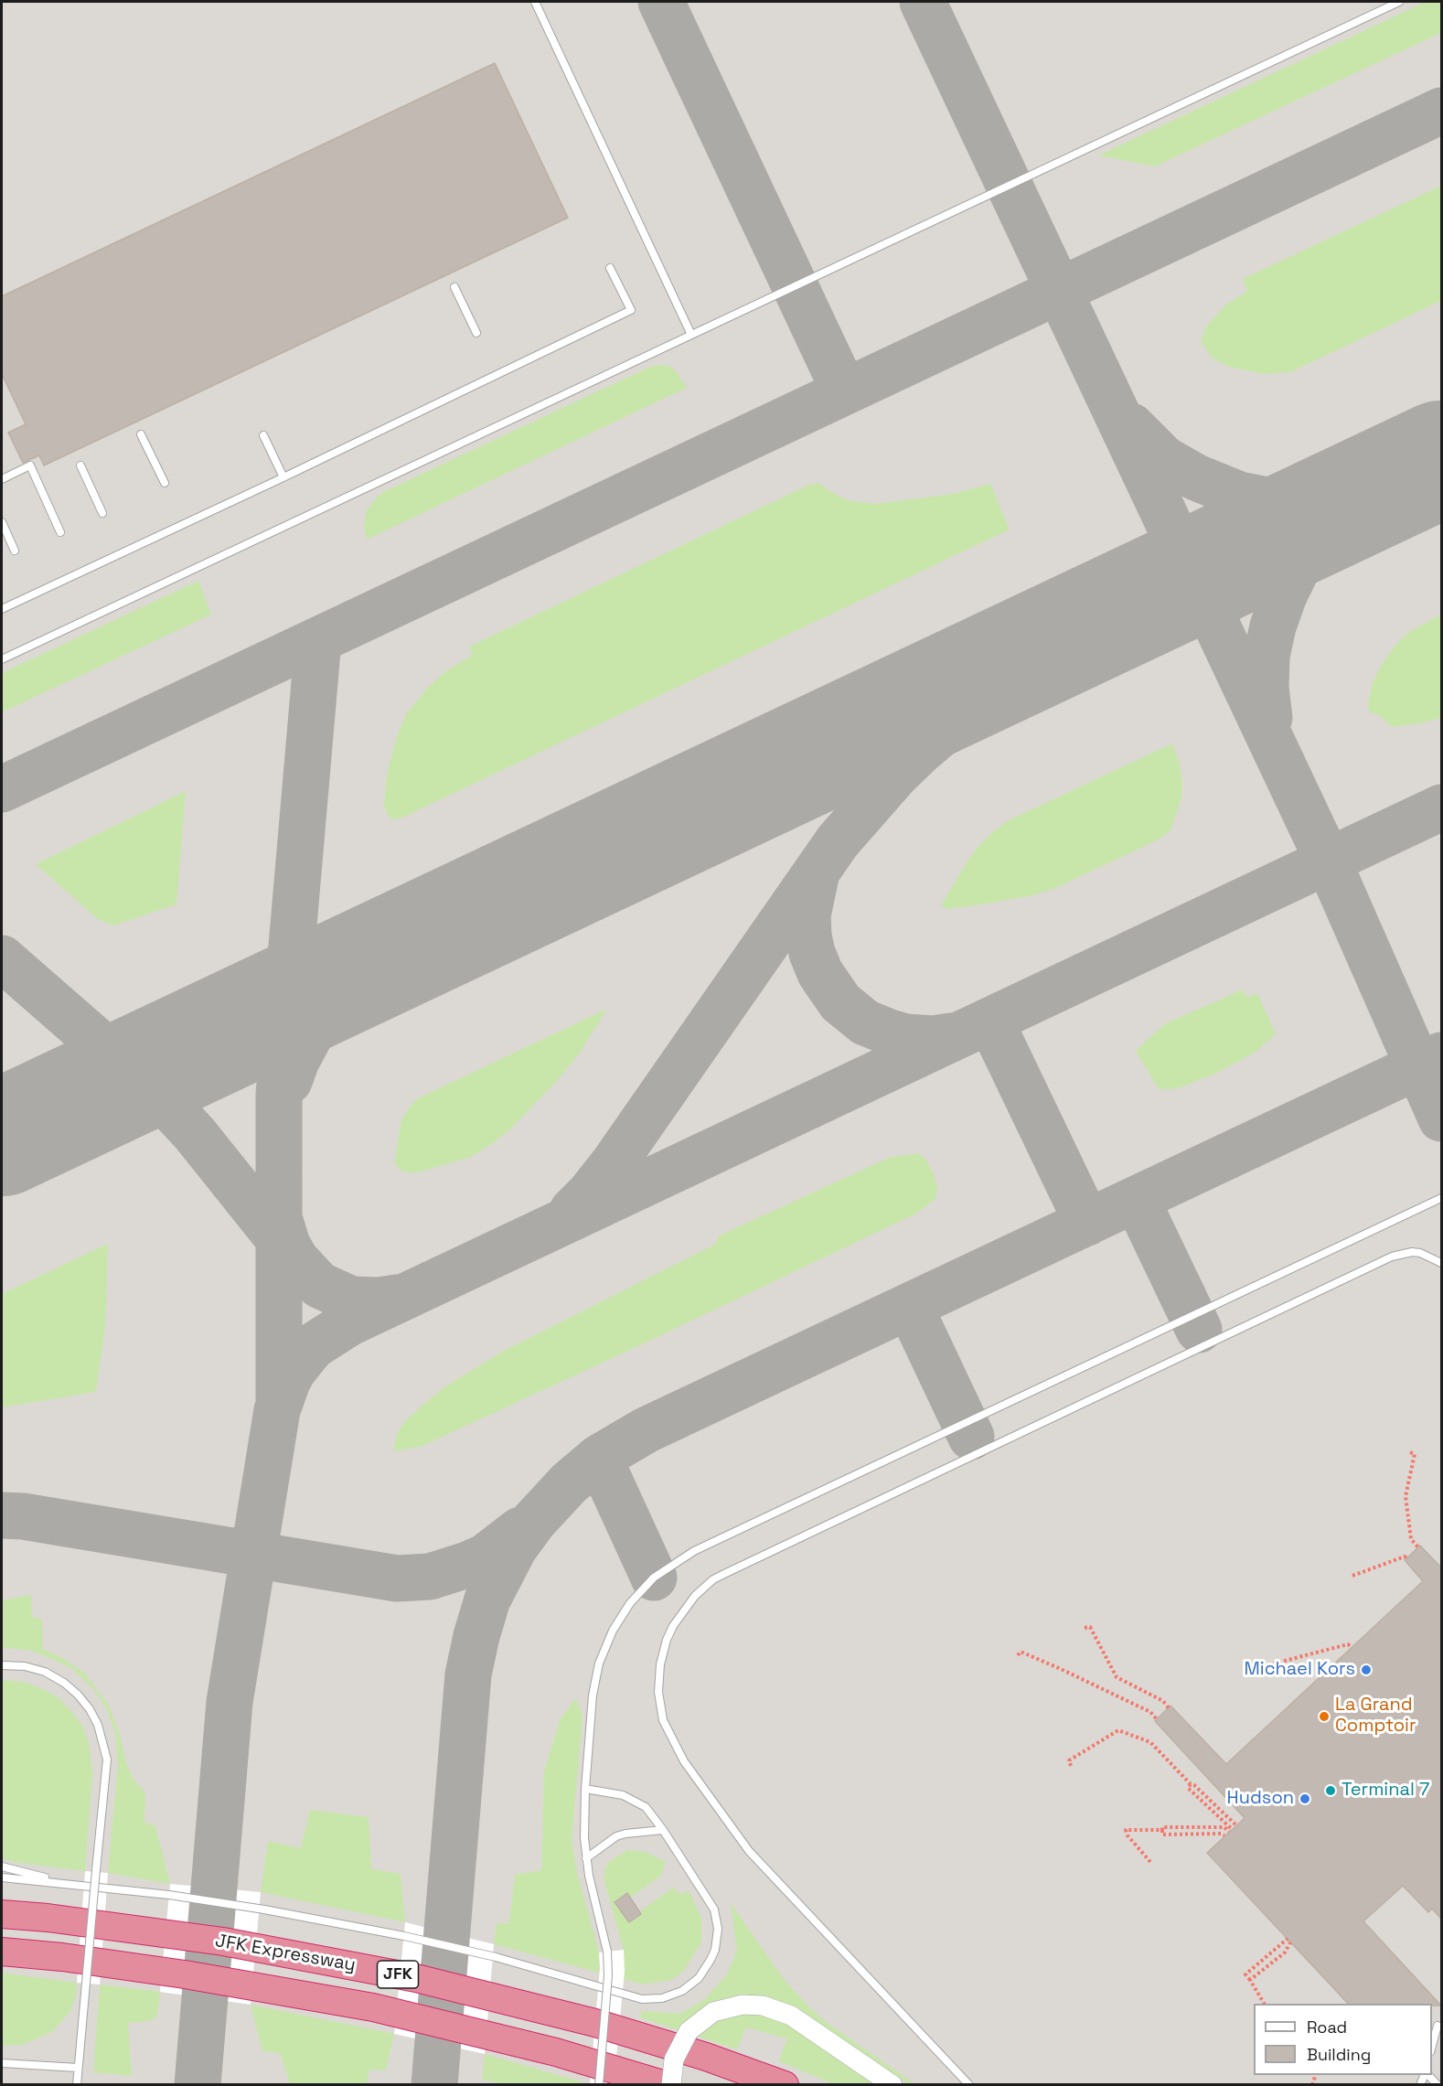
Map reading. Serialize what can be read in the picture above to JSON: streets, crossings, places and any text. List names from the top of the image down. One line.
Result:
{"streets":{"highway":["JFK Expressway","JFK"]},"places":["Michael Kors","La Grand Comptoir","Terminal 7","Hudson"],"legend":["Road","Building"]}
